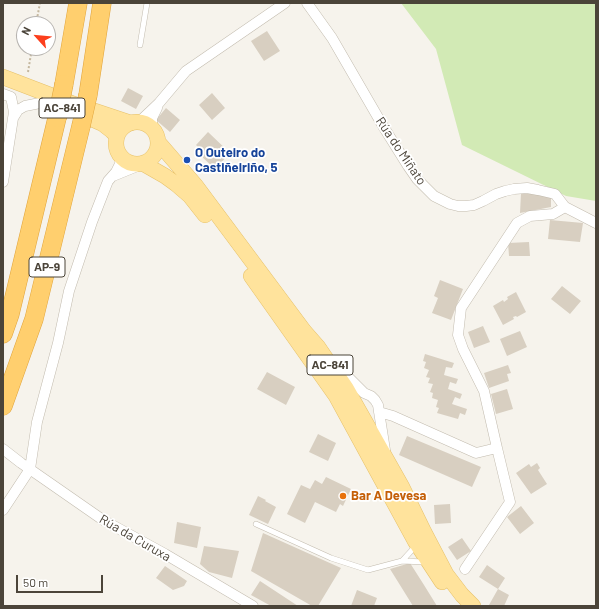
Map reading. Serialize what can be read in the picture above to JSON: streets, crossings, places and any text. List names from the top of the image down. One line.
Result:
{"streets":{"highway":["AP-9"],"main road":["AC-841"],"street":["Rúa do Miñato","Rúa da Curuxa"]},"places":["O Outeiro do Castiñeiriño, 5","Bar A Devesa"],"scale_bar":"50 m","north":"top left"}
